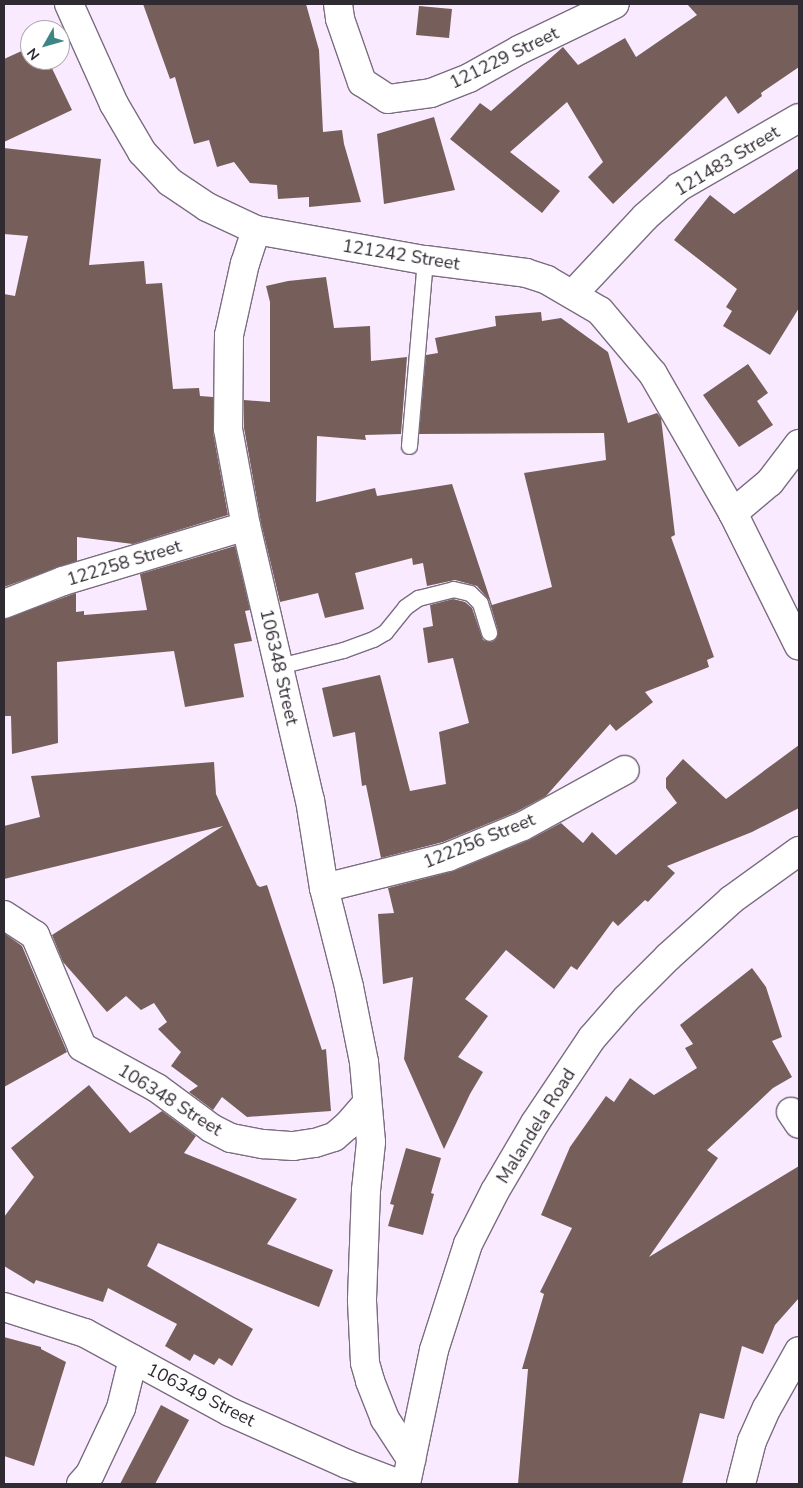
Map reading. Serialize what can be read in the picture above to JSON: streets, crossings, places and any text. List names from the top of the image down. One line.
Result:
{"streets":{"street":["121229 Street","121483 Street","121242 Street","122258 Street","106348 Street","122256 Street","Malandela Road","106349 Street"]},"crossings":[["121483 Street","121242 Street"],["121242 Street","106348 Street"],["122258 Street","106348 Street"],["106348 Street","122256 Street"],["106348 Street","Malandela Road"]],"north":"bottom left"}
